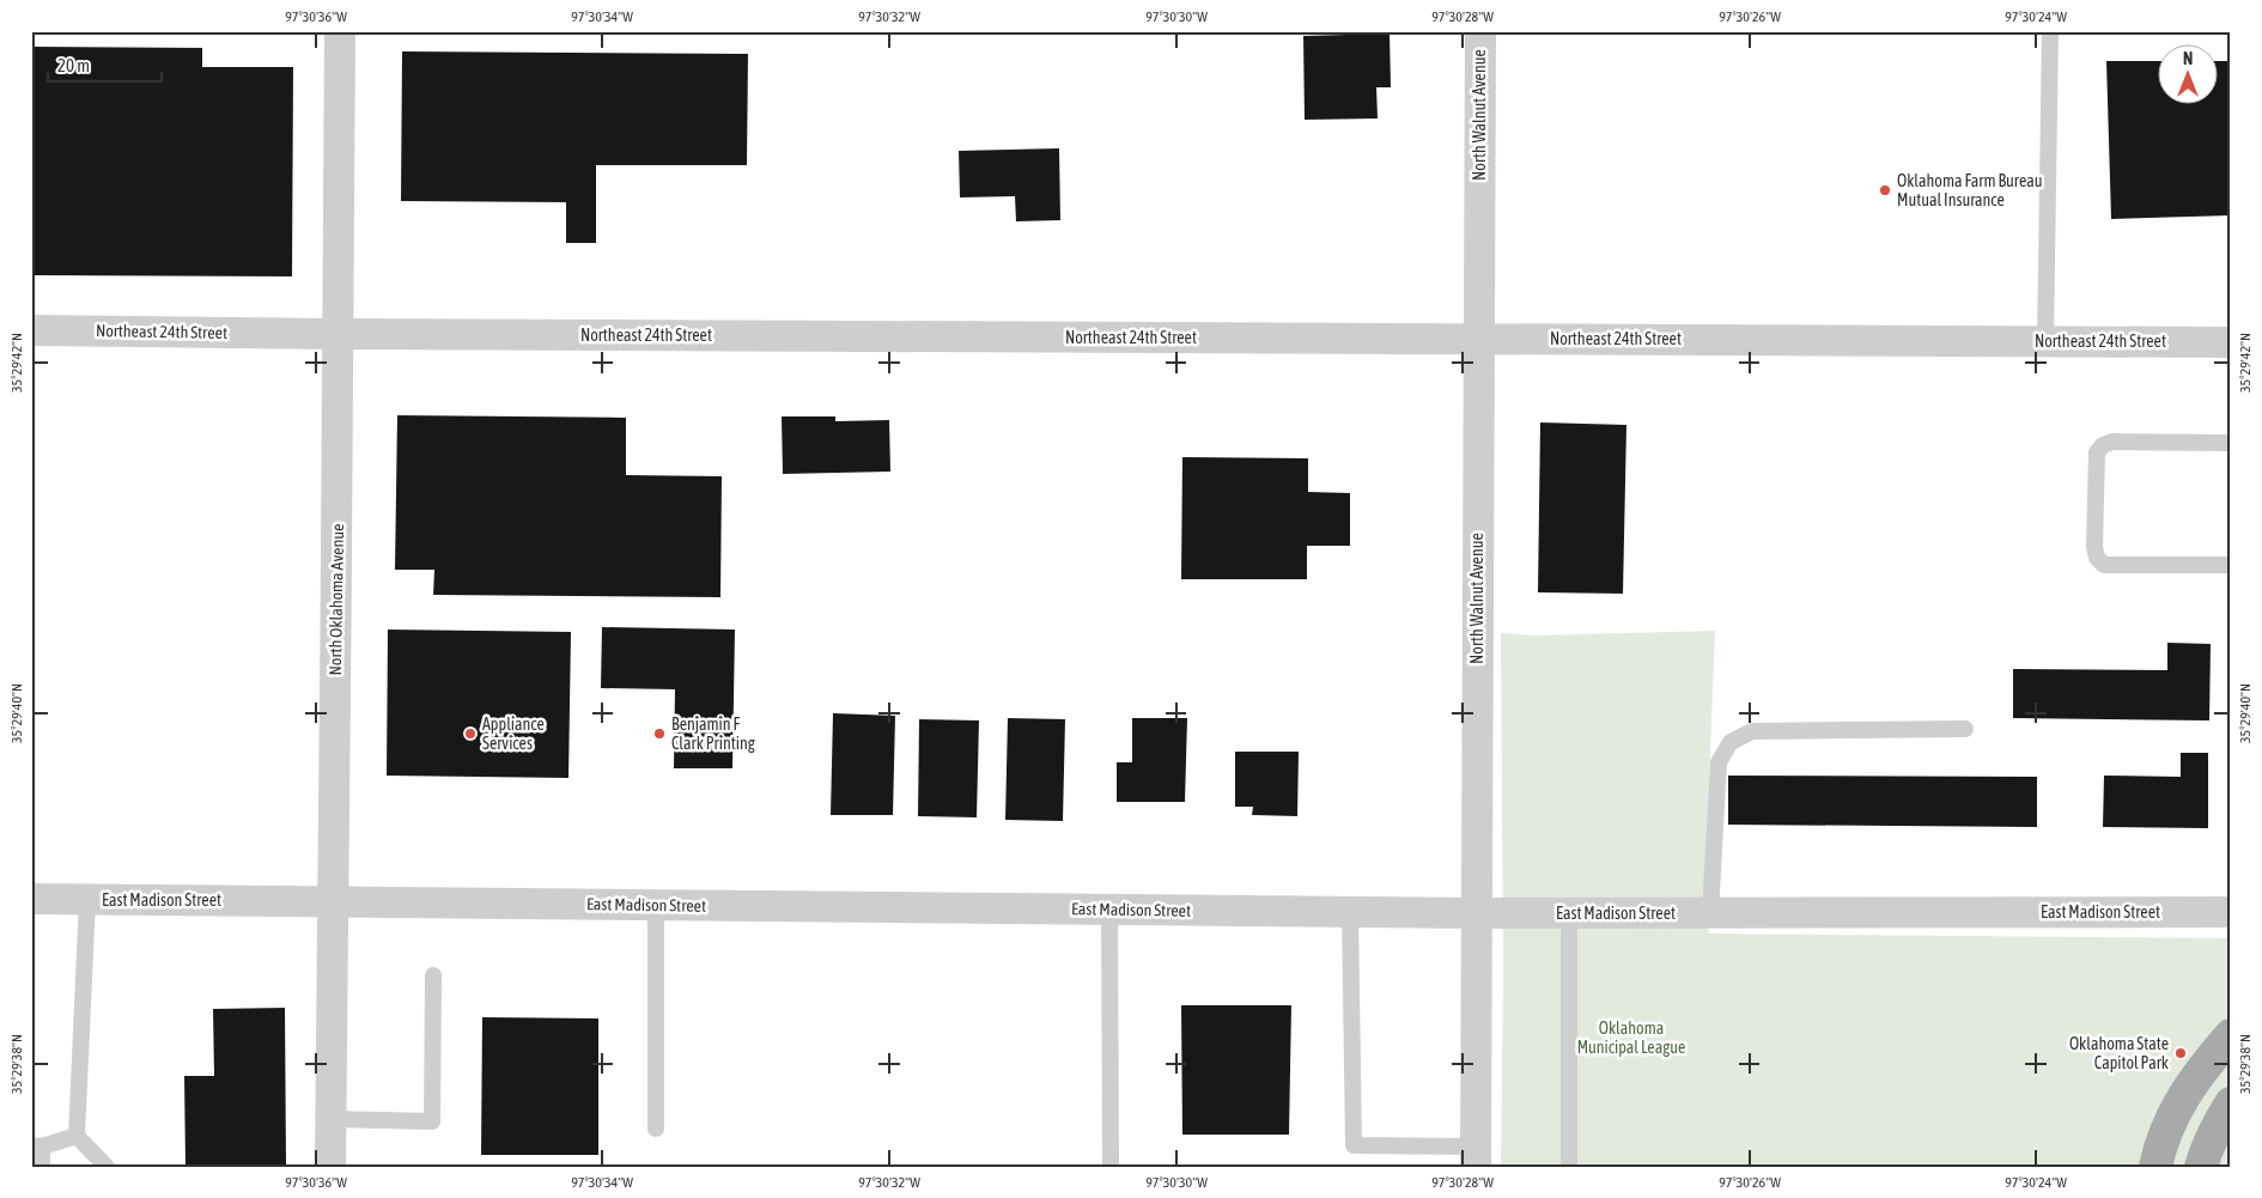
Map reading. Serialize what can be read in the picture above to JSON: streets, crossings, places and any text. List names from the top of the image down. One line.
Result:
{"streets":{"street":["North Walnut Avenue","Northeast 24th Street","North Oklahoma Avenue","East Madison Street"]},"crossings":[["North Walnut Avenue","Northeast 24th Street"],["North Walnut Avenue","East Madison Street"],["Northeast 24th Street","North Oklahoma Avenue"],["North Oklahoma Avenue","East Madison Street"]],"parks":["Oklahoma Municipal League"],"places":["Oklahoma Farm Bureau Mutual Insurance","Appliance Services","Benjamin F Clark Printing","Oklahoma State Capitol Park"],"scale_bar":"20 m","north":"top","coordinates":["97°30'36\"W","97°30'34\"W","97°30'32\"W","97°30'30\"W","97°30'28\"W","97°30'26\"W","97°30'24\"W","35°29'42\"N","35°29'40\"N","35°29'38\"N"]}
